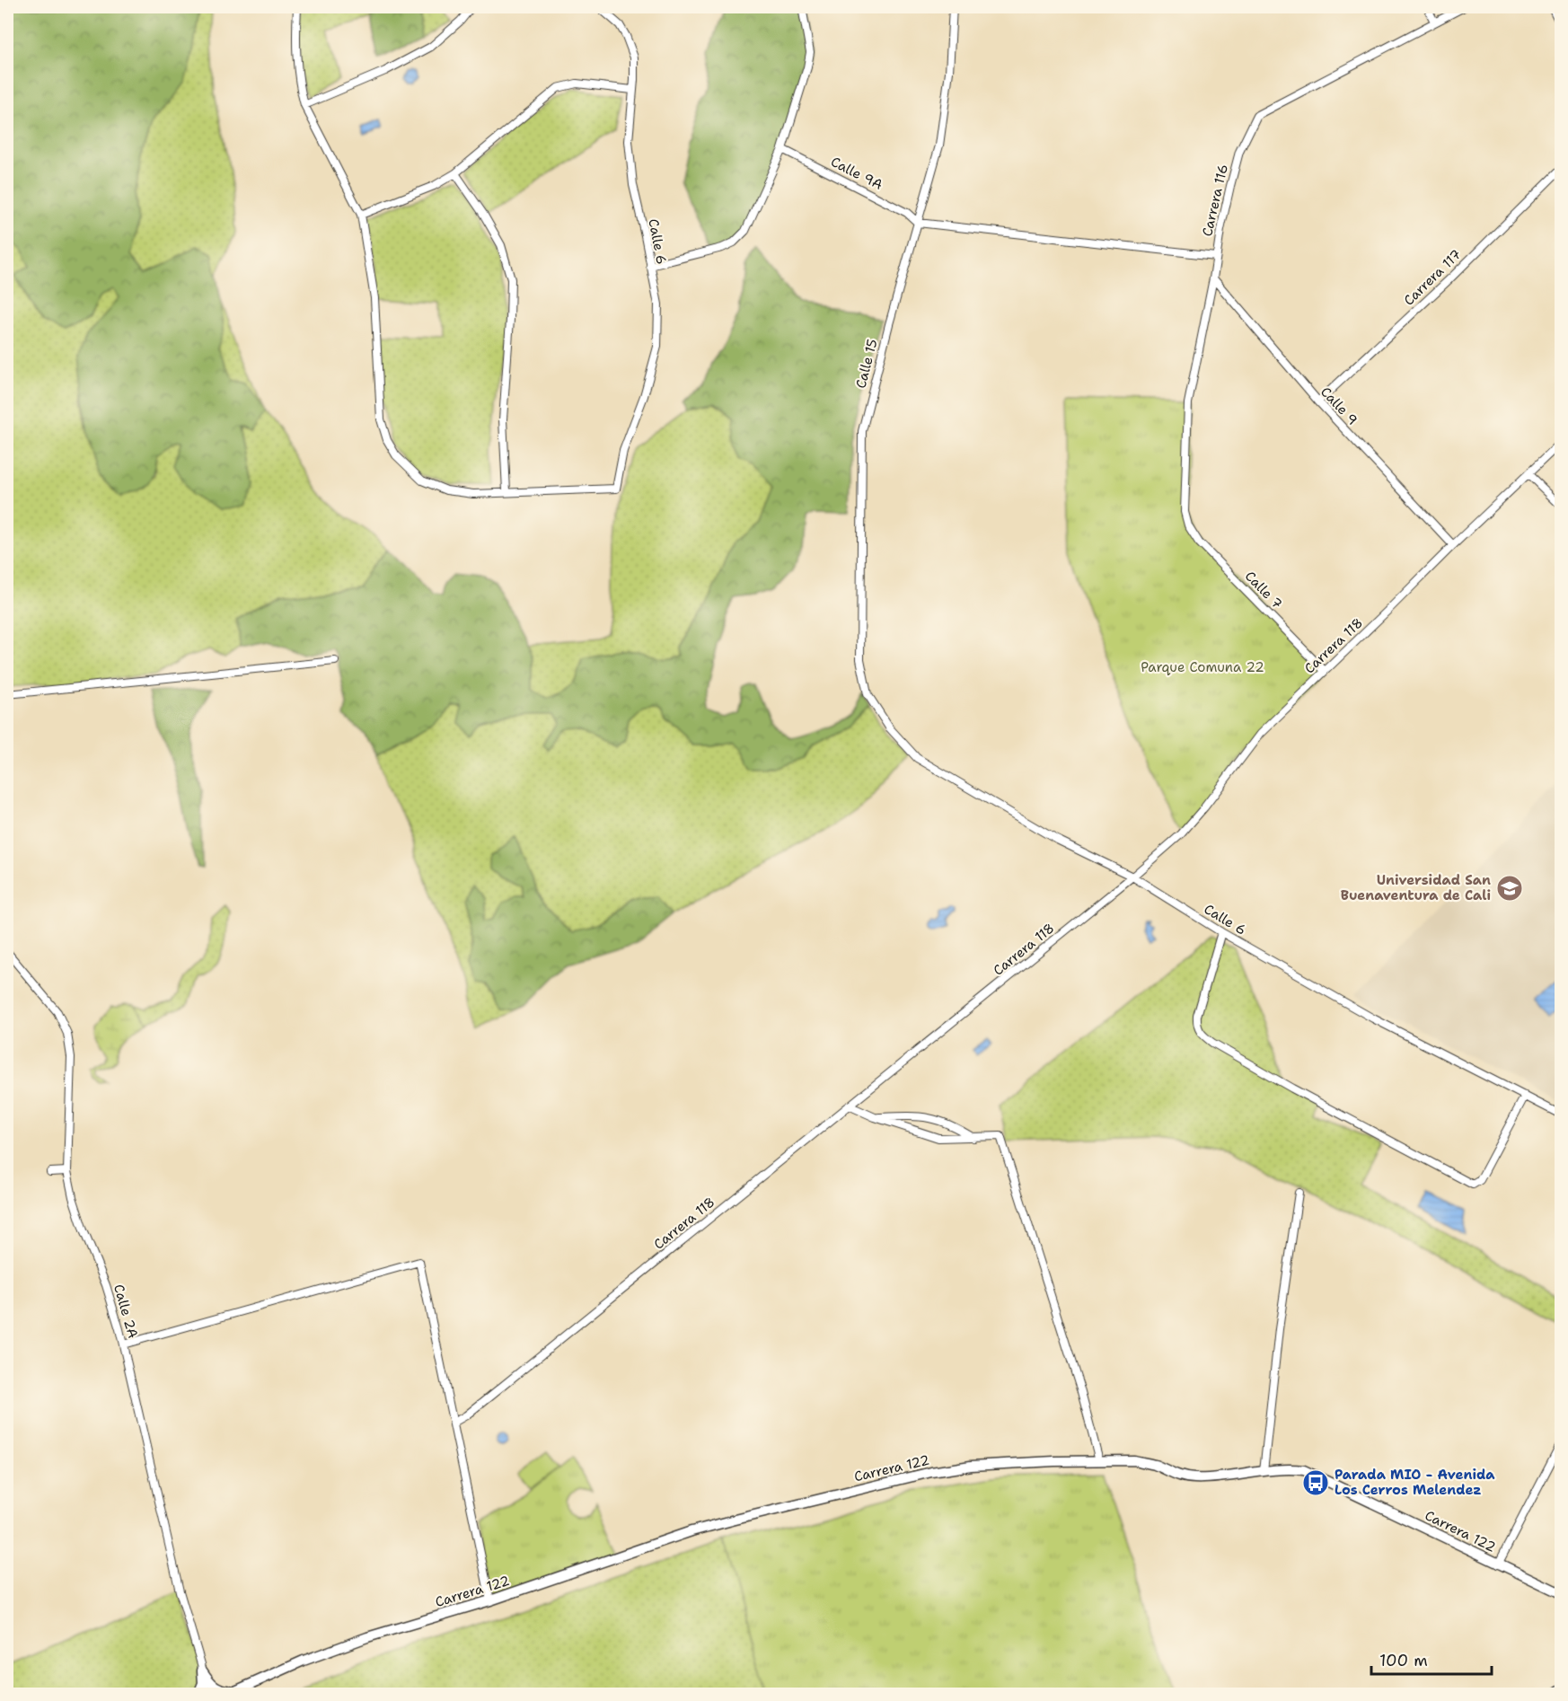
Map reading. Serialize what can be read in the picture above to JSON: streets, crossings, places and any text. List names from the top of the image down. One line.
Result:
{"streets":{"street":["Calle 9A","Carrera 116","Calle 6","Carrera 117","Calle 15","Calle 9","Calle 7","Carrera 118","Calle 2A","Carrera 122"]},"crossings":[["Calle 9A","Calle 15"],["Carrera 116","Calle 9"],["Carrera 116","Calle 7"],["Calle 6","Calle 15"],["Calle 6","Carrera 118"],["Carrera 117","Calle 9"],["Calle 9","Carrera 118"],["Calle 7","Carrera 118"]],"parks":["Parque Comuna 22"],"places":{"school or university":["Universidad San Buenaventura de Cali"],"bus stop":["Parada MIO - Avenida Los Cerros Melendez"]},"scale_bar":"100 m"}
